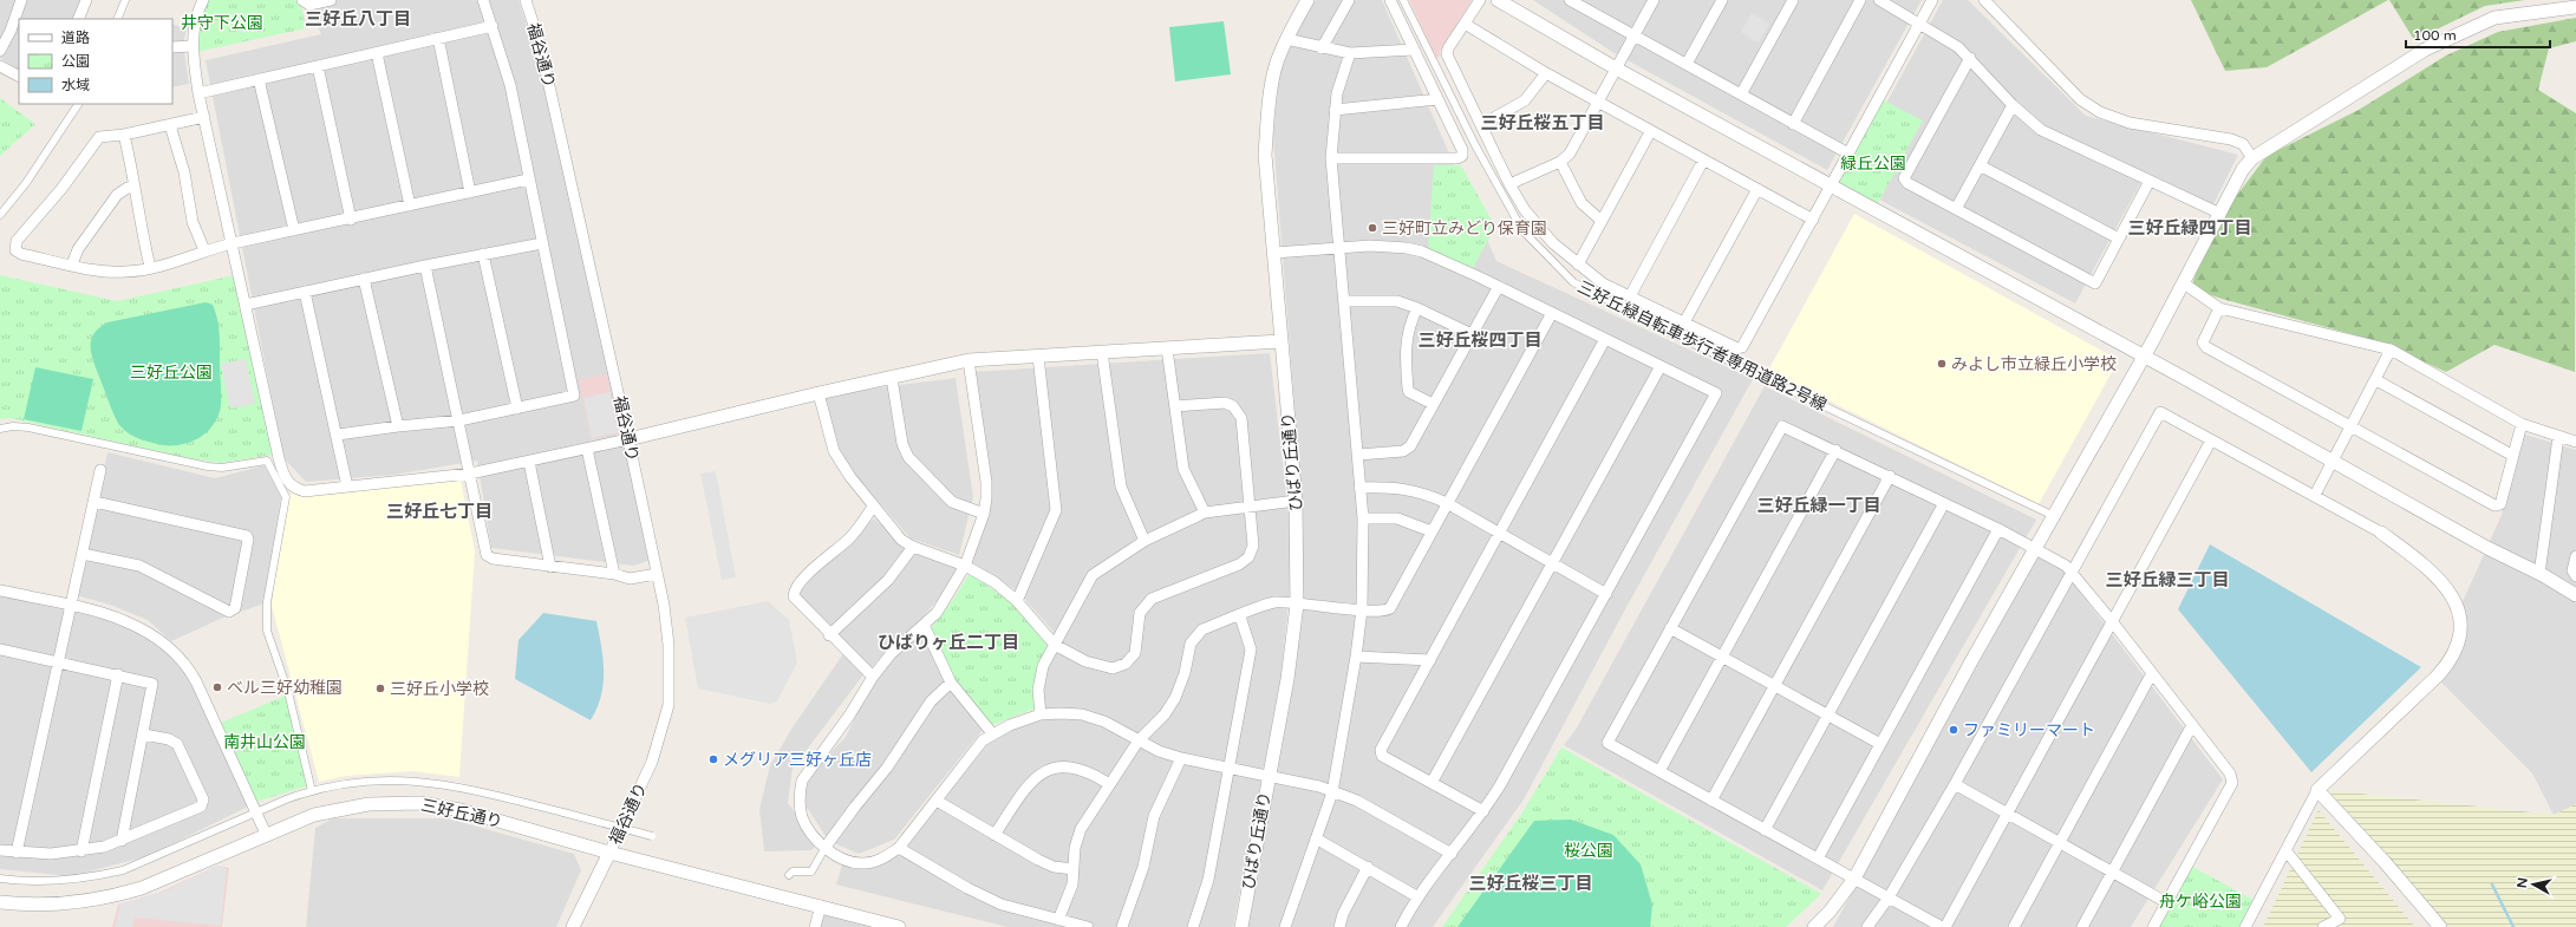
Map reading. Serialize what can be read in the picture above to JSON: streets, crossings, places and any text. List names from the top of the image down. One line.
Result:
{"streets":{"street":["福谷通り","三好丘緑自転車歩行者専用道路2号線","ひばり丘通り","三好丘通り"]},"crossings":[["福谷通り","三好丘通り"]],"districts":["三好丘八丁目","三好丘桜五丁目","三好丘緑四丁目","三好丘桜四丁目","三好丘緑一丁目","三好丘七丁目","三好丘緑三丁目","ひばりヶ丘二丁目","三好丘桜三丁目"],"parks":["井守下公園","緑丘公園","三好丘公園","南井山公園","桜公園","舟ケ峪公園"],"places":["三好町立みどり保育園","みよし市立緑丘小学校","ベル三好幼稚園","三好丘小学校","ファミリーマート","メグリア三好ヶ丘店"],"legend":["道路","公園","水域"],"scale_bar":"100 m","north":"left"}
